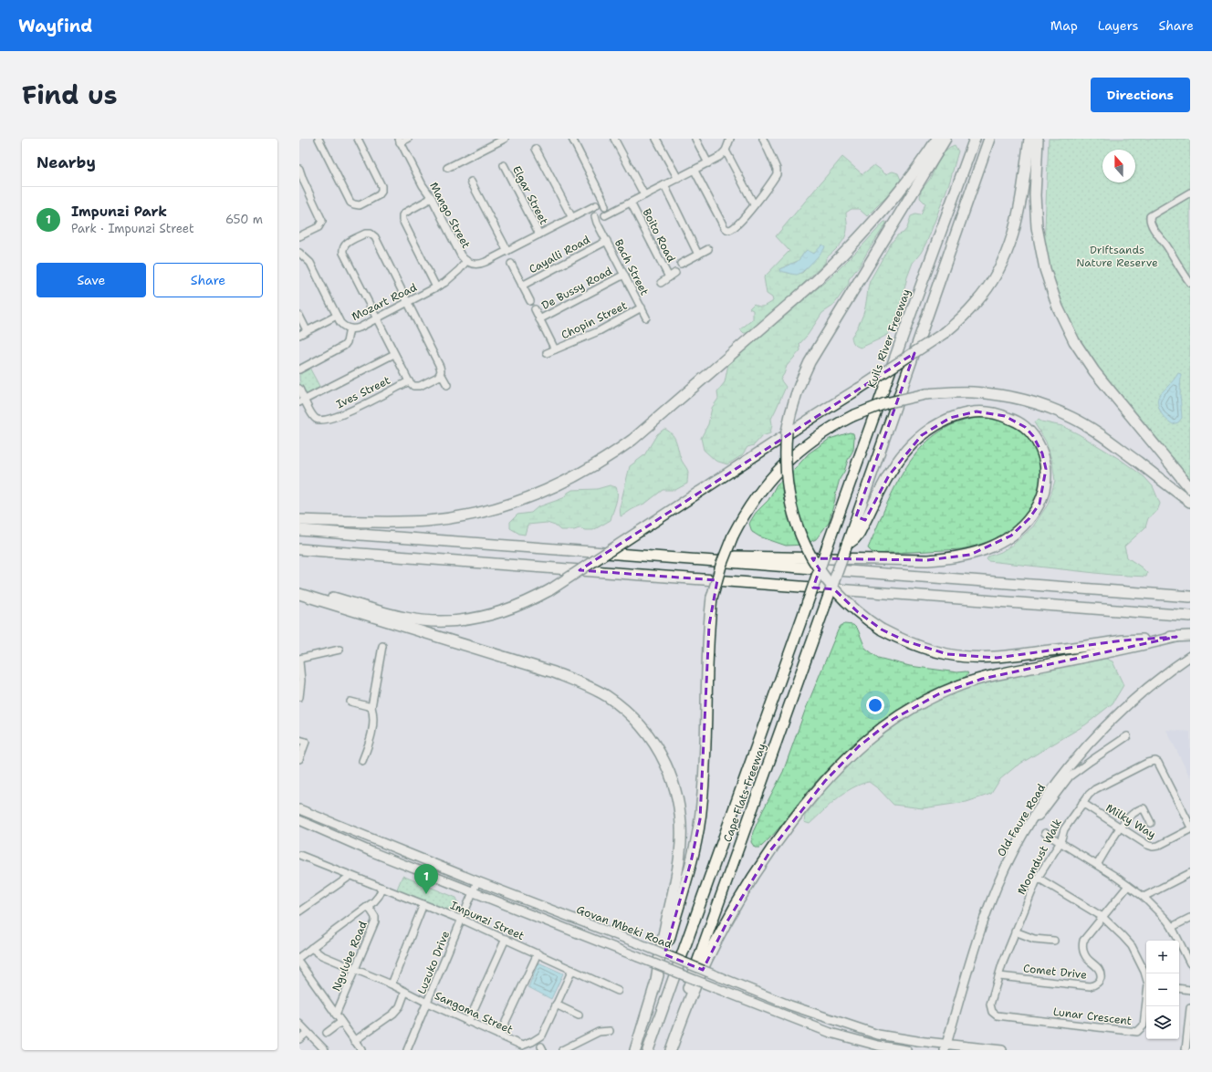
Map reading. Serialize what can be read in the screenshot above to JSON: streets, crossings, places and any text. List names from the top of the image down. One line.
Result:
{"streets":{"highway":["Kuils River Freeway","Cape Flats Freeway"],"main road":["Old Faure Road","Govan Mbeki Road"],"street":["Elgar Street","Mango Street","Boito Road","Cayalli Road","Bach Street","De Bussy Road","Mozart Road","Chopin Street","Ives Street","Milky Way","Moondust Walk","Impunzi Street","Ngulube Road","Luzuko Drive","Comet Drive","Sangoma Street","Lunar Crescent"]},"crossings":[["Elgar Street","Mango Street"],["Mango Street","Bach Street"],["Mango Street","Mozart Road"],["Cayalli Road","Bach Street"],["Bach Street","De Bussy Road"],["Bach Street","Chopin Street"],["De Bussy Road","Chopin Street"],["Kuils River Freeway","Cape Flats Freeway"],["Old Faure Road","Govan Mbeki Road"],["Milky Way","Moondust Walk"],["Moondust Walk","Comet Drive"],["Moondust Walk","Lunar Crescent"],["Impunzi Street","Luzuko Drive"],["Impunzi Street","Sangoma Street"],["Govan Mbeki Road","Luzuko Drive"],["Ngulube Road","Sangoma Street"],["Luzuko Drive","Sangoma Street"],["Comet Drive","Lunar Crescent"]],"parks":["Driftsands Nature Reserve"],"north":"top","page":{"header":"Wayfind","nav":["Map","Layers","Share"],"title":"Find us","buttons":["Directions",["Save","Share"]],"heading":"Nearby","list":[{"mark":"1","name":"Impunzi Park","note":"Park · Impunzi Street","value":"650 m"}],"pins":"1","map_buttons":["+","−"]}}
